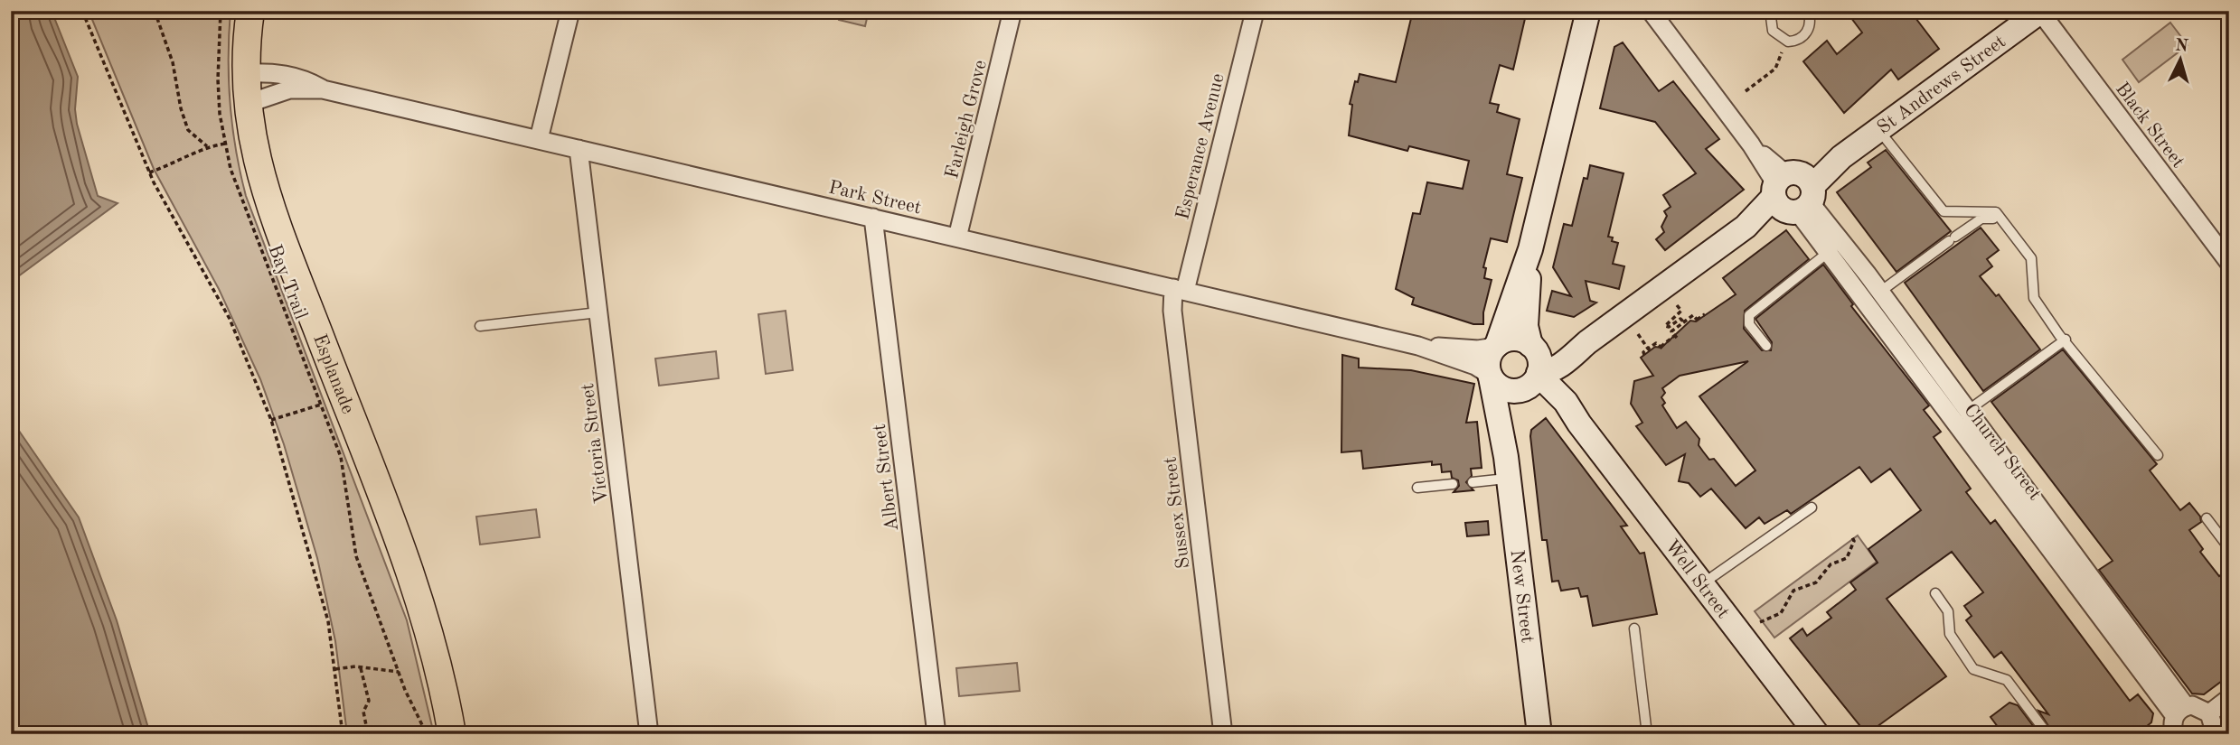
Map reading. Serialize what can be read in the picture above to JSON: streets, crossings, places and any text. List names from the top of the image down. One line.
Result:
{"streets":{"main road":["Esplanade"],"street":["St Andrews Street","Farleigh Grove","Black Street","Esperance Avenue","Park Street","Victoria Street","Church Street","Albert Street","Sussex Street","Well Street","New Street"],"path":["Bay Trail"]},"crossings":[["St Andrews Street","Black Street"],["St Andrews Street","Park Street"],["St Andrews Street","Church Street"],["St Andrews Street","Well Street"],["St Andrews Street","New Street"],["Farleigh Grove","Park Street"],["Esperance Avenue","Park Street"],["Esperance Avenue","Sussex Street"],["Park Street","Esplanade"],["Park Street","Victoria Street"],["Park Street","Albert Street"],["Park Street","Sussex Street"],["Park Street","Well Street"],["Park Street","New Street"],["Well Street","New Street"]],"north":"top"}
